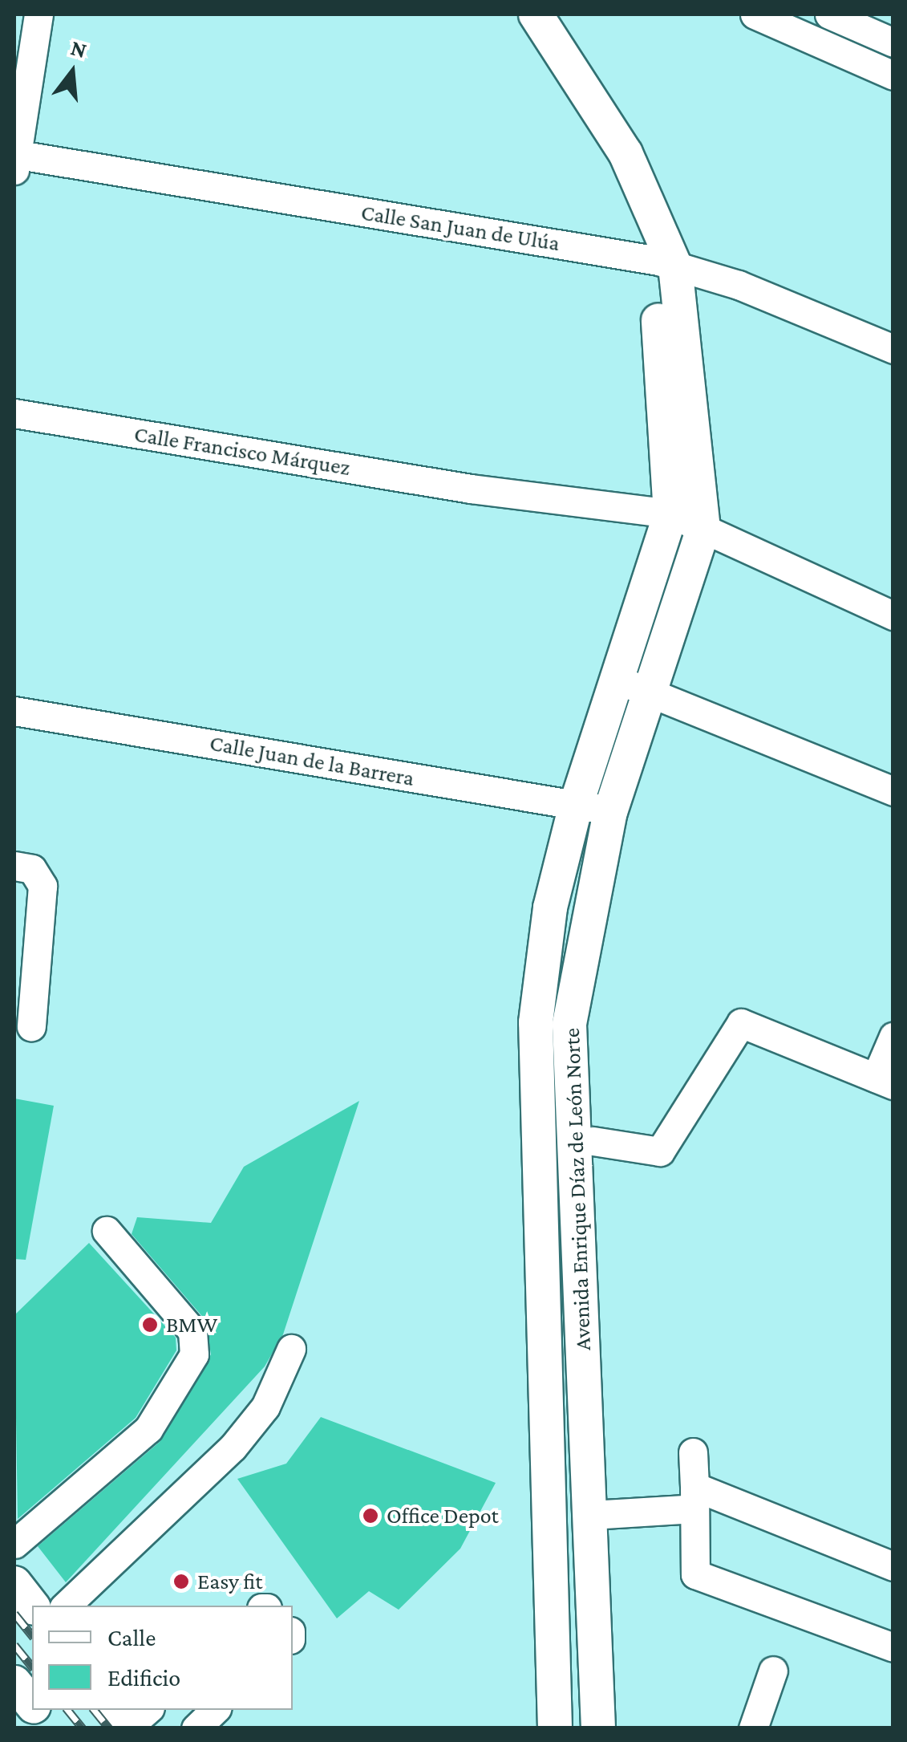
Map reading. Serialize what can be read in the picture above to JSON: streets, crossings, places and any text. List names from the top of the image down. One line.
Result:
{"streets":{"main road":["Avenida Enrique Díaz de León Norte"],"street":["Calle San Juan de Ulúa","Calle Francisco Márquez","Calle Juan de la Barrera"]},"crossings":[["Calle San Juan de Ulúa","Avenida Enrique Díaz de León Norte"],["Calle Francisco Márquez","Avenida Enrique Díaz de León Norte"],["Calle Juan de la Barrera","Avenida Enrique Díaz de León Norte"]],"places":["BMW","Office Depot","Easy fit"],"legend":["Calle","Edificio"],"north":"top"}
